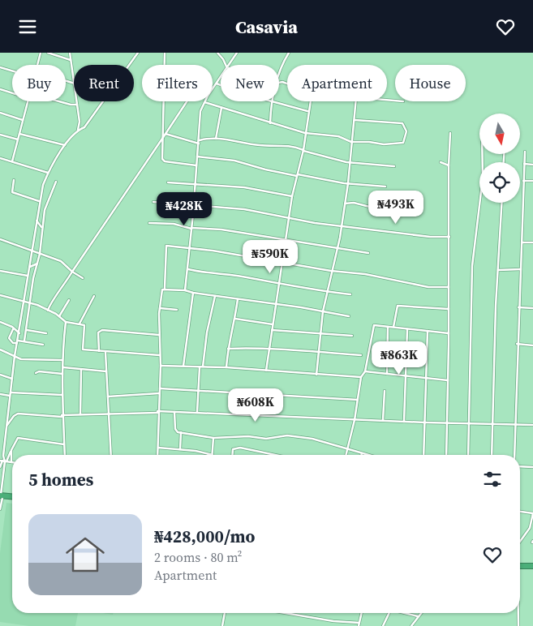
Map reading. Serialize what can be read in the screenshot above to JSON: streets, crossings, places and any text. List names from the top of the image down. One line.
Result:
{"north":"bottom","page":{"header":"Casavia","chip":["Buy","Rent","Filters","New","Apartment","House"],"price":["₦493K","₦428K","₦590K","₦863K","₦608K"],"heading":"5 homes","list":[{"name":"₦428,000/mo","note":"2 rooms · 80 m² · Apartment"}]}}
